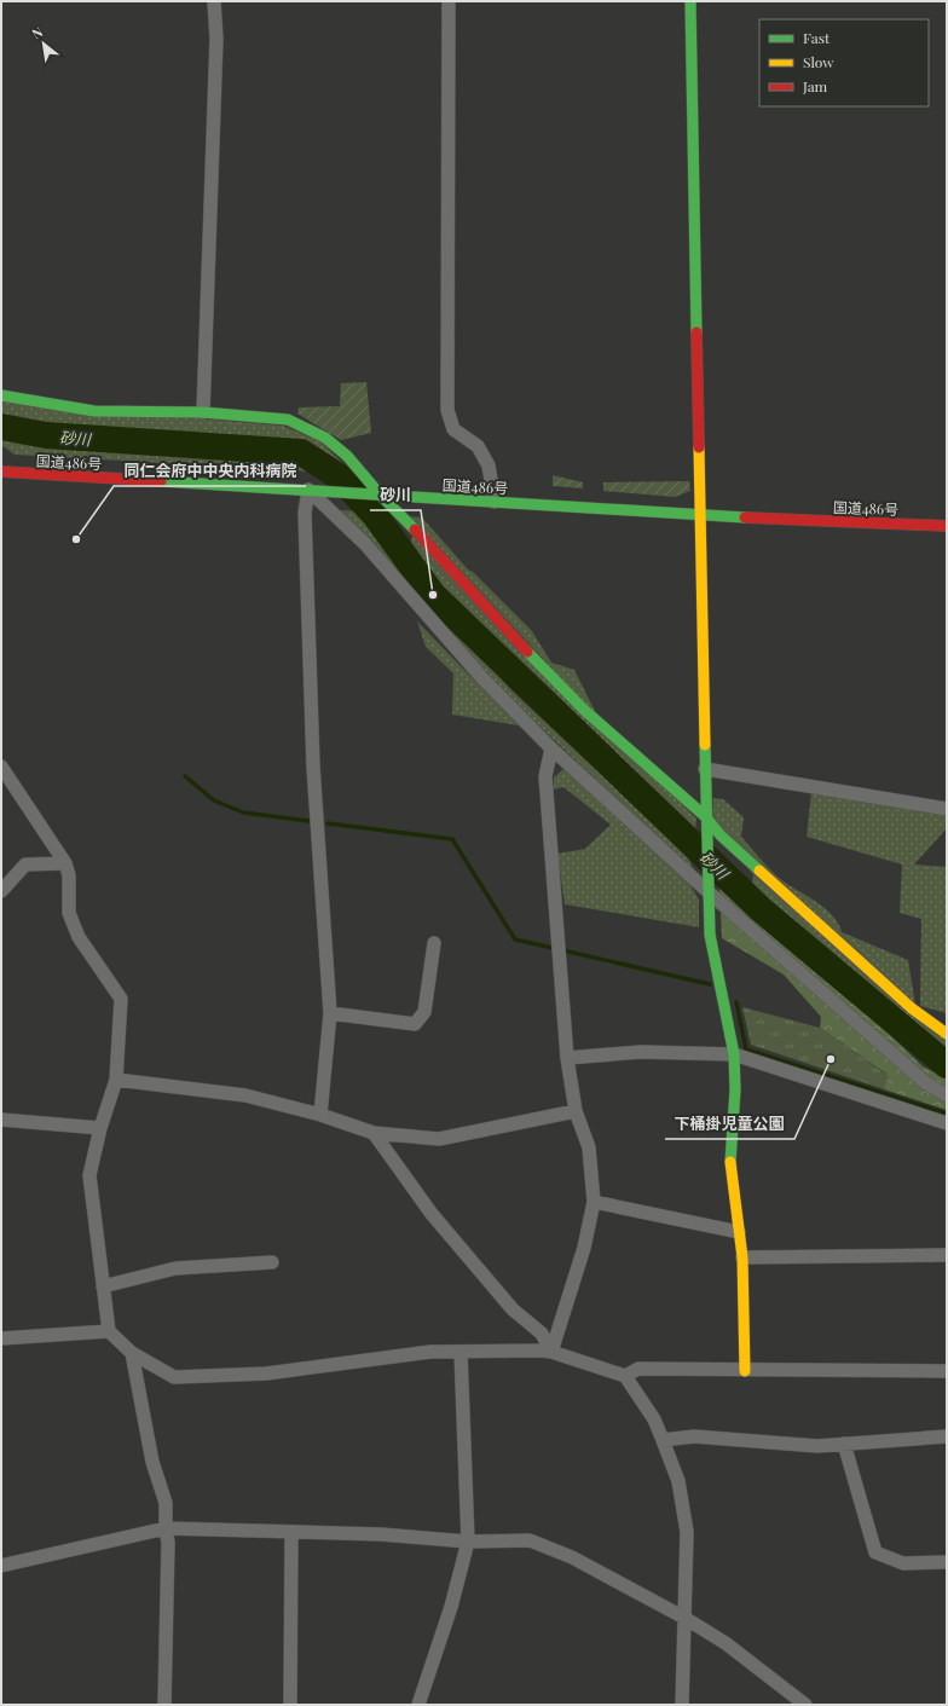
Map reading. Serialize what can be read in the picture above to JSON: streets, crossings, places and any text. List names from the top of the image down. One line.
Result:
{"streets":{"main road":["国道486号"]},"water":["砂川"],"places":["同仁会府中中央内科病院","砂川","下桶掛児童公園"],"legend":["Fast","Slow","Jam"],"north":"top left"}
